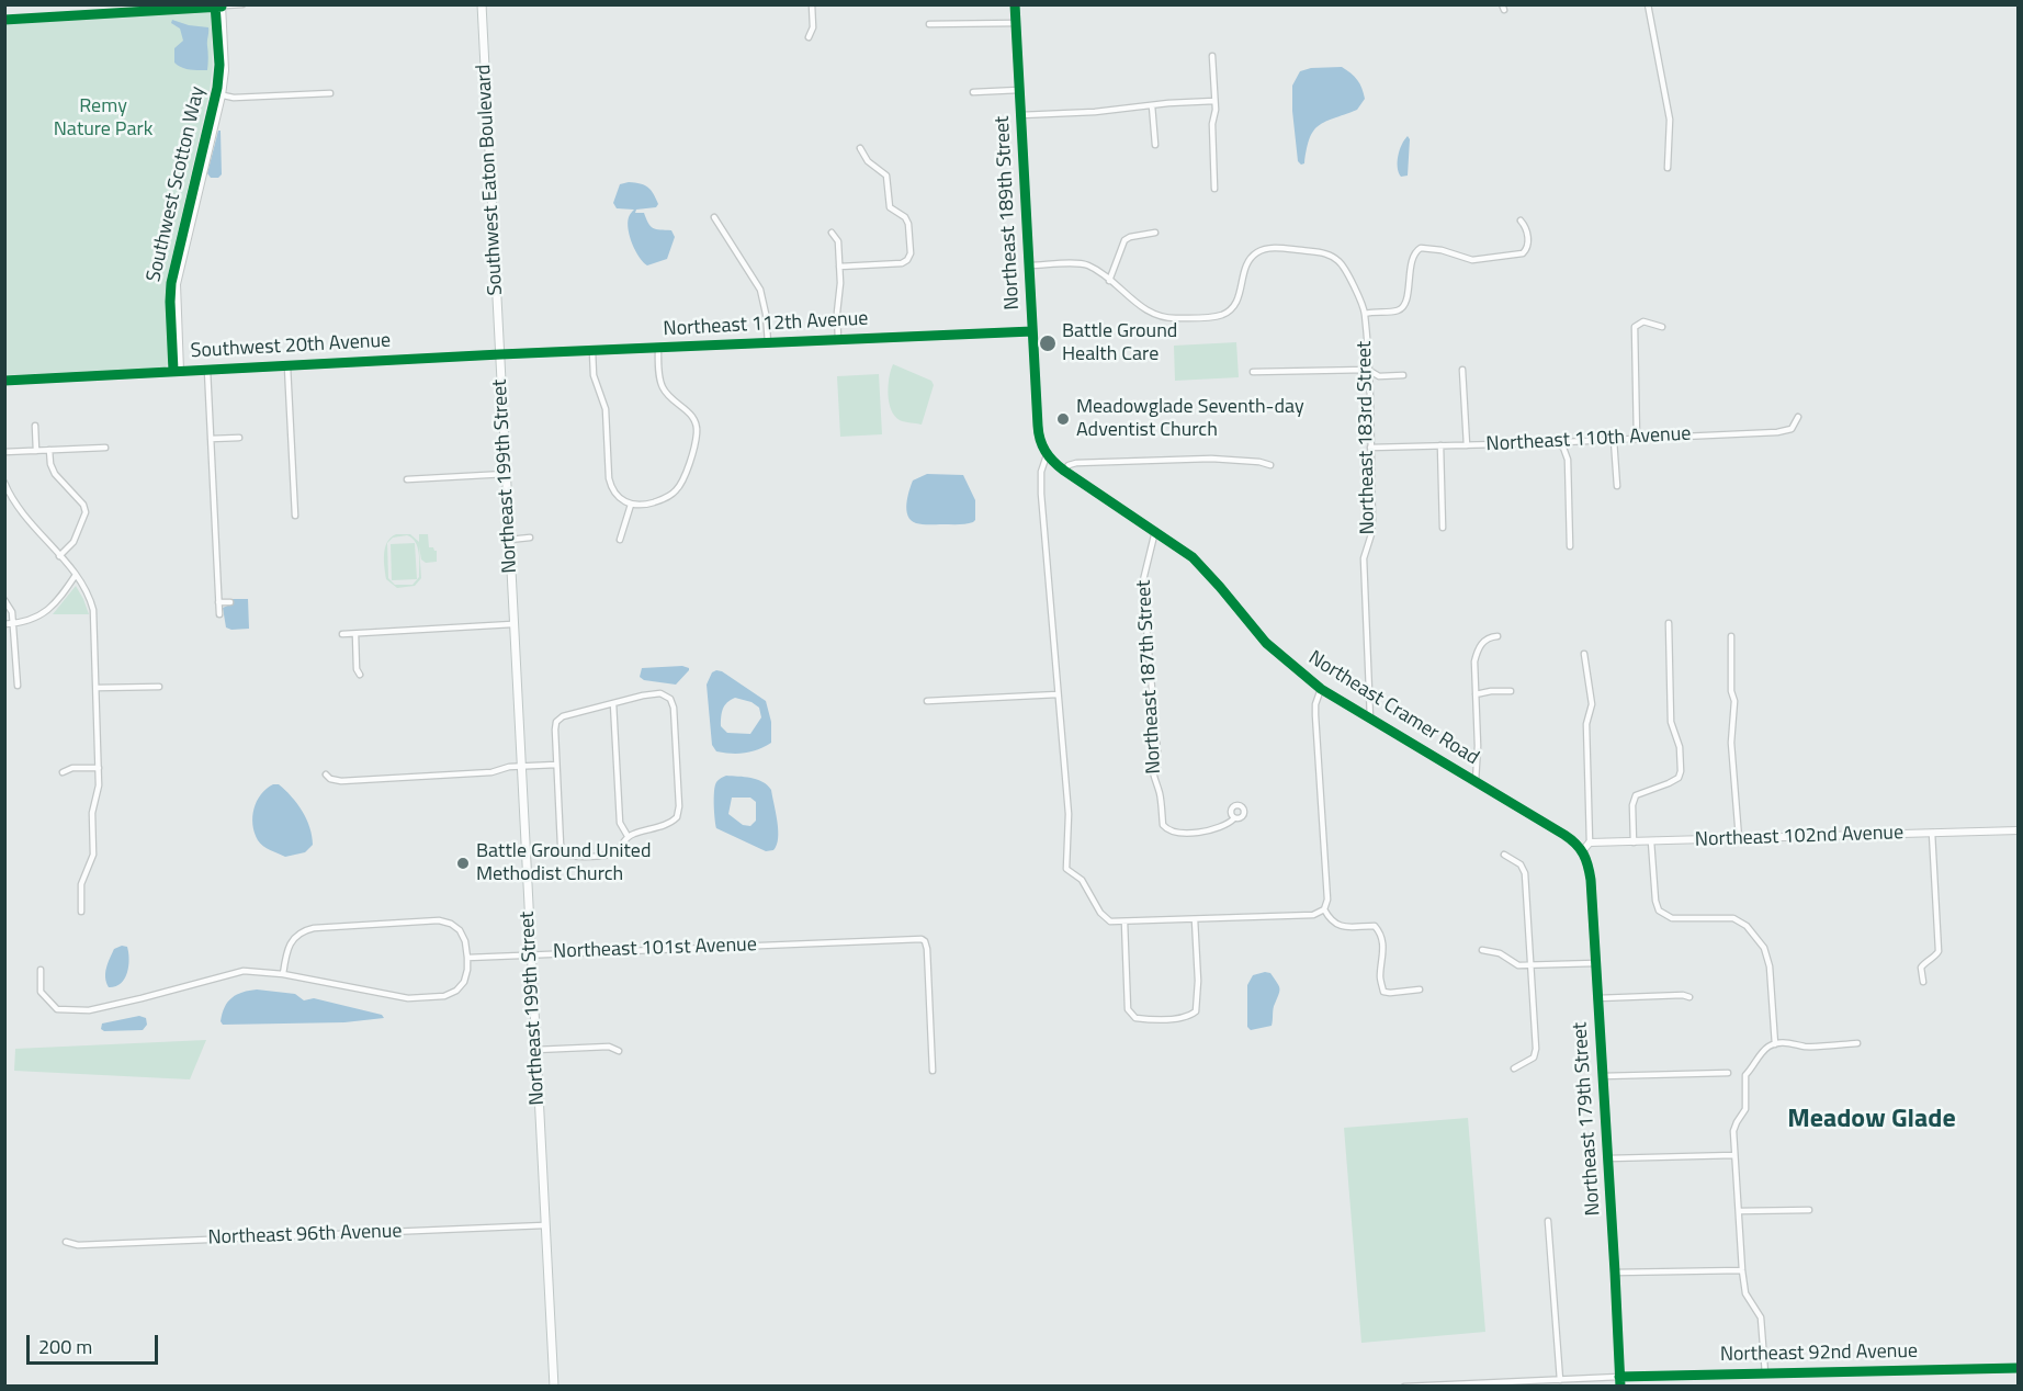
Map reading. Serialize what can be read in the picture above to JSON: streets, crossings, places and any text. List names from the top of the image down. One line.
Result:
{"streets":{"main road":["Southwest Eaton Boulevard","Northeast 199th Street"],"street":["Southwest Scotton Way","Northeast 189th Street","Northeast 112th Avenue","Southwest 20th Avenue","Northeast 183rd Street","Northeast 110th Avenue","Northeast 187th Street","Northeast Cramer Road","Northeast 102nd Avenue","Northeast 101st Avenue","Northeast 179th Street","Northeast 96th Avenue","Northeast 92nd Avenue"]},"crossings":[["Southwest Eaton Boulevard","Northeast 112th Avenue"],["Southwest Eaton Boulevard","Southwest 20th Avenue"],["Southwest Eaton Boulevard","Northeast 199th Street"],["Southwest Scotton Way","Southwest 20th Avenue"],["Northeast 189th Street","Northeast 112th Avenue"],["Northeast 189th Street","Northeast Cramer Road"],["Northeast 112th Avenue","Southwest 20th Avenue"],["Northeast 112th Avenue","Northeast 199th Street"],["Southwest 20th Avenue","Northeast 199th Street"],["Northeast 183rd Street","Northeast 110th Avenue"],["Northeast 183rd Street","Northeast Cramer Road"],["Northeast 199th Street","Northeast 101st Avenue"],["Northeast 199th Street","Northeast 96th Avenue"],["Northeast 187th Street","Northeast Cramer Road"],["Northeast Cramer Road","Northeast 179th Street"],["Northeast 179th Street","Northeast 92nd Avenue"]],"districts":["Meadow Glade"],"parks":["Remy Nature Park"],"places":["Battle Ground Health Care","Meadowglade Seventh-day Adventist Church","Battle Ground United Methodist Church"],"scale_bar":"200 m"}
